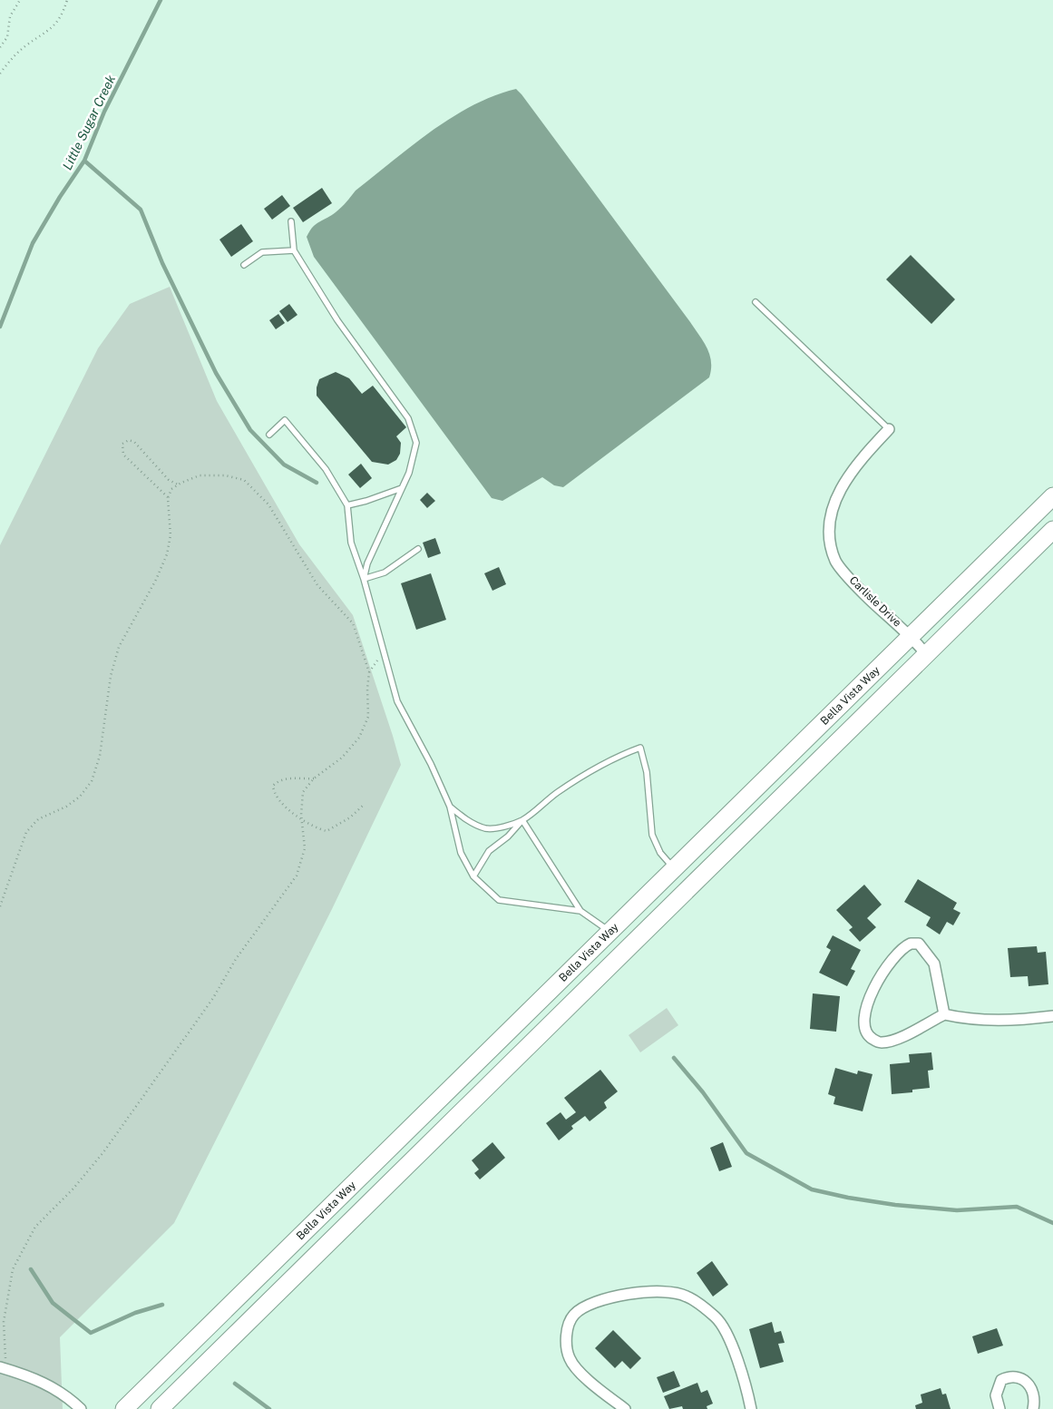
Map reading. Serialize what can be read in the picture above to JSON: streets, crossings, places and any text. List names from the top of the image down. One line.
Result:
{"streets":{"main road":["Bella Vista Way"],"street":["Carlisle Drive"]},"crossings":[["Carlisle Drive","Bella Vista Way"]],"water":["Little Sugar Creek"]}
